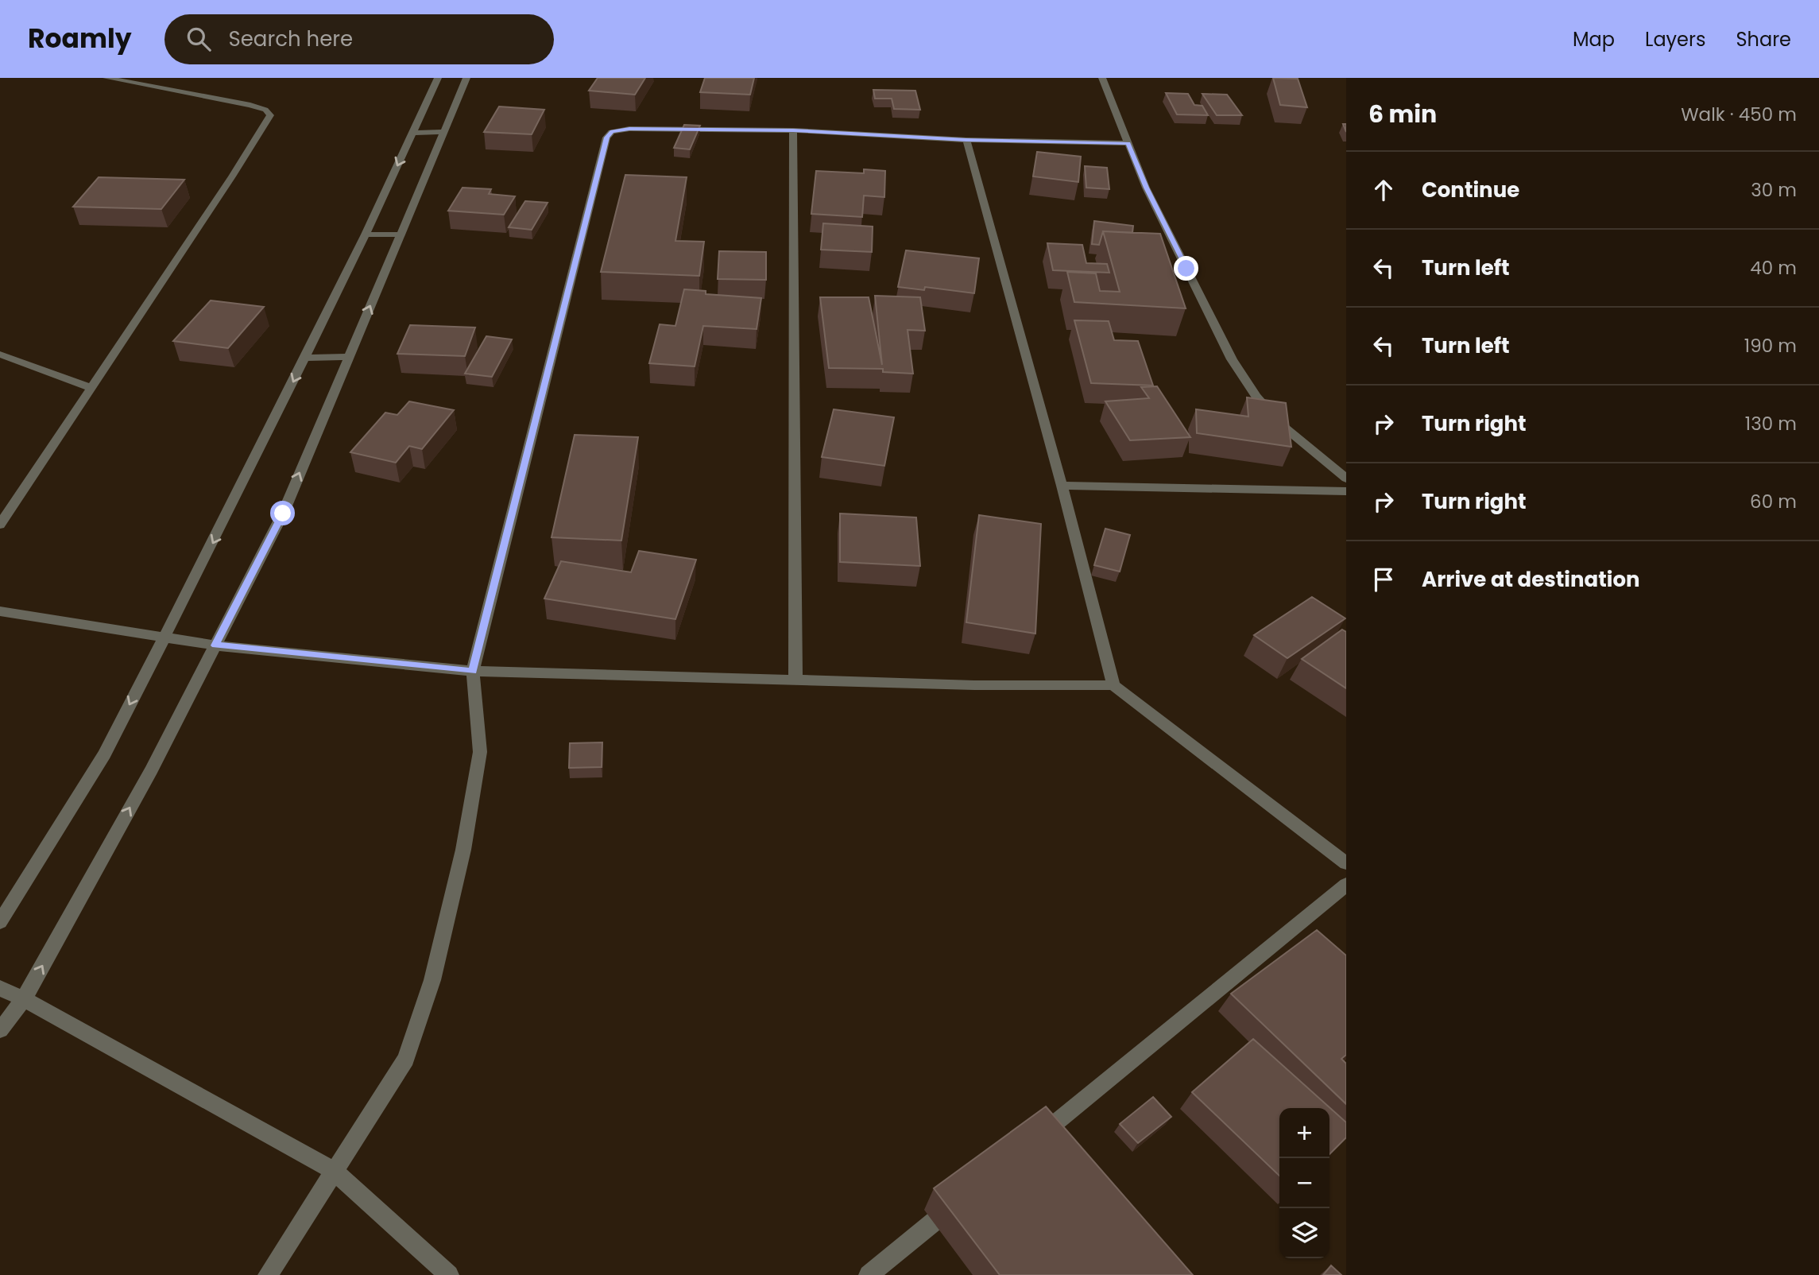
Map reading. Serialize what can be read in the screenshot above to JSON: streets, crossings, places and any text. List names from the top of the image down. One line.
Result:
{"page":{"header":"Roamly","search":"Search here","nav":["Map","Layers","Share"],"heading":["6 min","Walk · 450 m"],"list":[["Continue","30 m"],["Turn left","40 m"],["Turn left","190 m"],["Turn right","130 m"],["Turn right","60 m"],"Arrive at destination"],"map_buttons":["+","−"]}}
